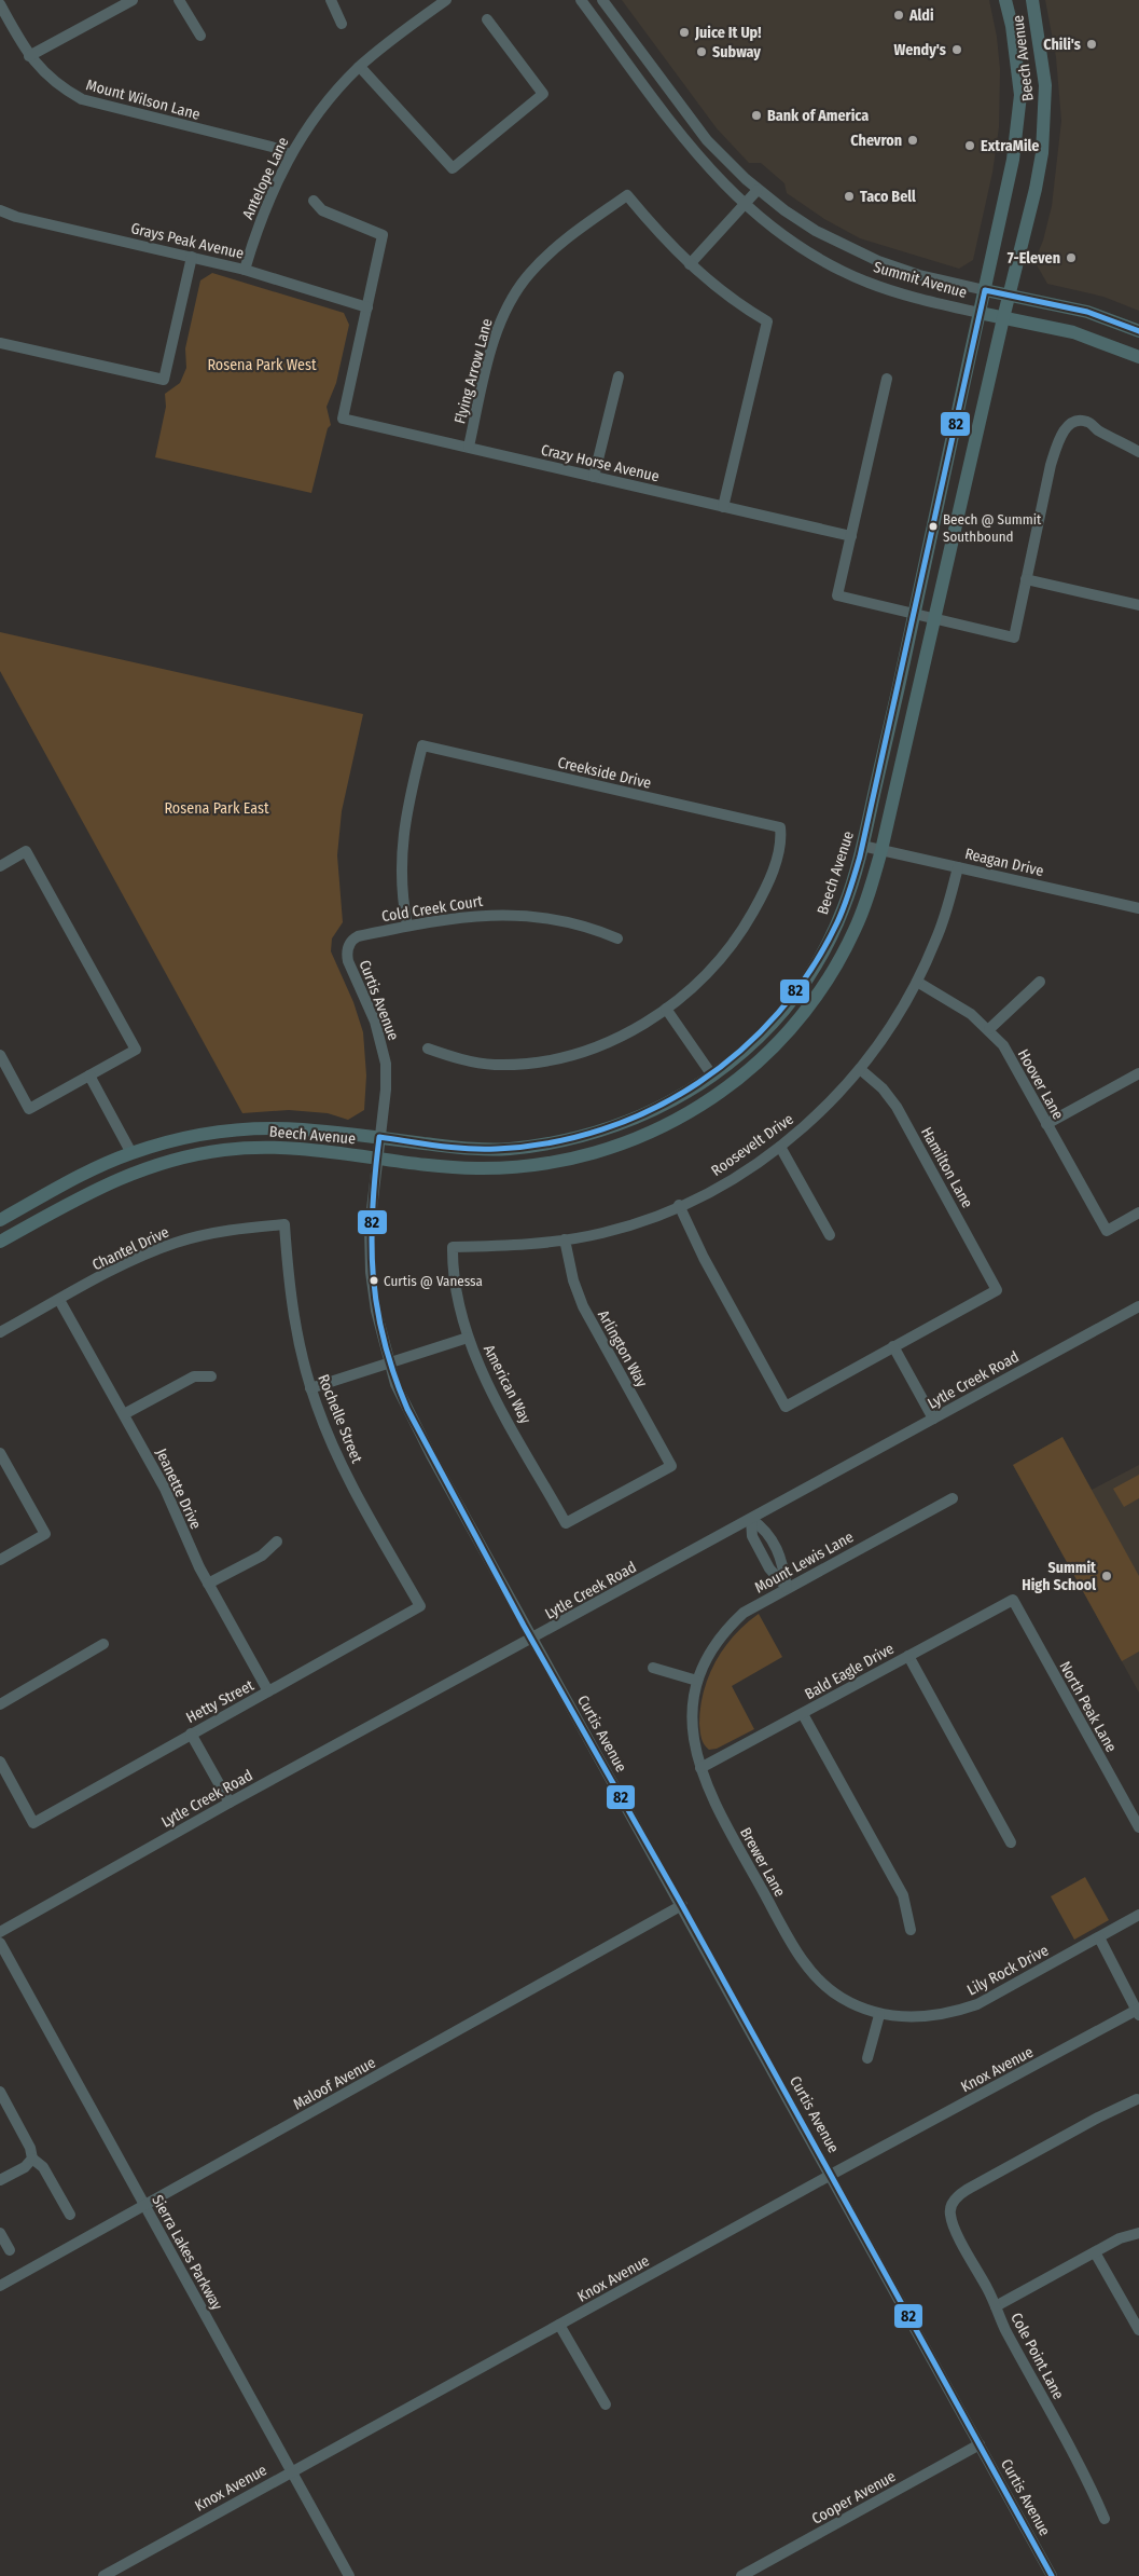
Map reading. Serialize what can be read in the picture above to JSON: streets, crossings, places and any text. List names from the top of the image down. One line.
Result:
{"streets":{"main road":["Beech Avenue","Summit Avenue"],"street":["Mount Wilson Lane","Antelope Lane","Grays Peak Avenue","Flying Arrow Lane","Crazy Horse Avenue","Creekside Drive","Reagan Drive","Cold Creek Court","Curtis Avenue","Hoover Lane","Roosevelt Drive","Hamilton Lane","Chantel Drive","Arlington Way","Lytle Creek Road","American Way","Rochelle Street","Jeanette Drive","Mount Lewis Lane","Bald Eagle Drive","Hetty Street","North Peak Lane","Brewer Lane","Lily Rock Drive","Knox Avenue","Maloof Avenue","Sierra Lakes Parkway","Cole Point Lane","Cooper Avenue"]},"crossings":[["Beech Avenue","Summit Avenue"],["Beech Avenue","Reagan Drive"],["Beech Avenue","Curtis Avenue"],["Mount Wilson Lane","Antelope Lane"],["Antelope Lane","Grays Peak Avenue"],["Grays Peak Avenue","Crazy Horse Avenue"],["Flying Arrow Lane","Crazy Horse Avenue"],["Creekside Drive","Cold Creek Court"],["Reagan Drive","Roosevelt Drive"],["Cold Creek Court","Curtis Avenue"],["Curtis Avenue","Lytle Creek Road"],["Curtis Avenue","Knox Avenue"],["Curtis Avenue","Maloof Avenue"],["Curtis Avenue","Cooper Avenue"],["Hoover Lane","Roosevelt Drive"],["Roosevelt Drive","Hamilton Lane"],["Roosevelt Drive","Arlington Way"],["Roosevelt Drive","American Way"],["Chantel Drive","Rochelle Street"],["Chantel Drive","Jeanette Drive"],["Arlington Way","American Way"],["Rochelle Street","Hetty Street"],["Jeanette Drive","Hetty Street"],["Mount Lewis Lane","Brewer Lane"],["Bald Eagle Drive","North Peak Lane"],["Bald Eagle Drive","Brewer Lane"],["Brewer Lane","Lily Rock Drive"],["Knox Avenue","Sierra Lakes Parkway"],["Maloof Avenue","Sierra Lakes Parkway"]],"parks":["Rosena Park West","Rosena Park East"],"places":["Aldi","Juice It Up!","Chili's","Wendy's","Subway","Bank of America","Chevron","ExtraMile","Taco Bell","7-Eleven","Beech @ Summit Southbound","Curtis @ Vanessa","Summit High School"],"lines":["transit line 82"]}
